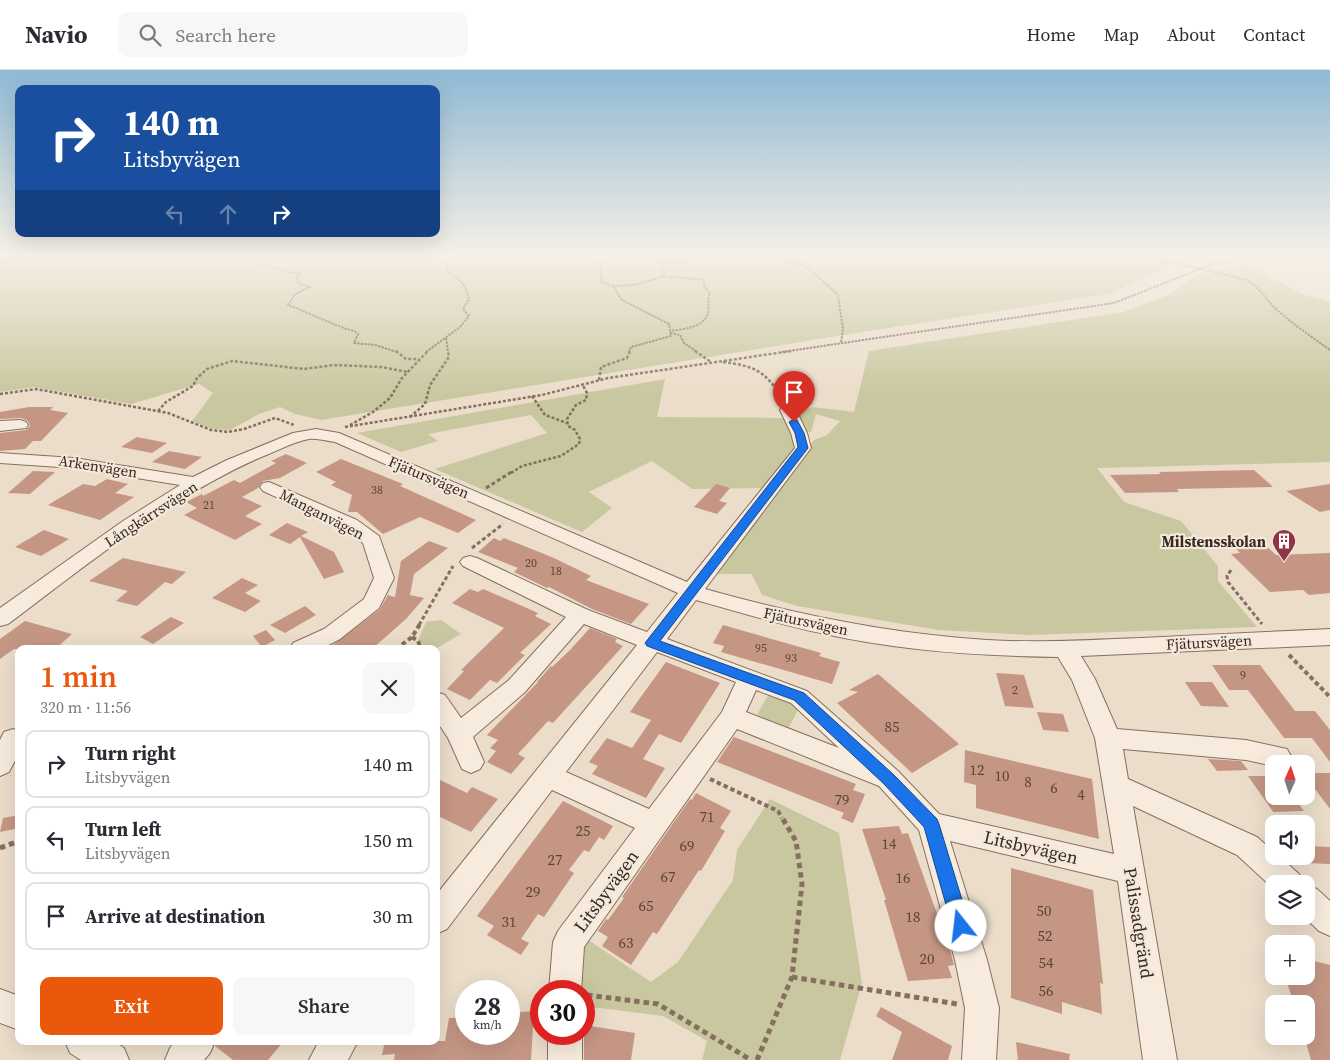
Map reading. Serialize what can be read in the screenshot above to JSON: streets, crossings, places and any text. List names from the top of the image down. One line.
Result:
{"streets":{"street":["Arkenvägen","Fjätursvägen","Långkärrsvägen","Manganvägen","Litsbyvägen","Palissadgränd"]},"crossings":[["Arkenvägen","Långkärrsvägen"],["Fjätursvägen","Långkärrsvägen"],["Fjätursvägen","Palissadgränd"],["Litsbyvägen","Palissadgränd"]],"places":{"building":["Milstensskolan"]},"house_numbers":["38","21","20","18","95","93","9","2","85","12","10","8","6","4","79","71","25","14","69","27","67","16","29","65","50","18","31","52","63","20","54","56"],"north":"top","page":{"header":"Navio","search":"Search here","nav":["Home","Map","About","Contact"],"turn":["140 m","Litsbyvägen"],"heading":["1 min","320 m · 11:56"],"list":[{"name":"Turn right","note":"Litsbyvägen","value":"140 m"},{"name":"Turn left","note":"Litsbyvägen","value":"150 m"},{"name":"Arrive at destination","value":"30 m"}],"map_buttons":["+","−"],"buttons":["Exit","Share"],"speed":"28 km/h","limit":"30"}}
